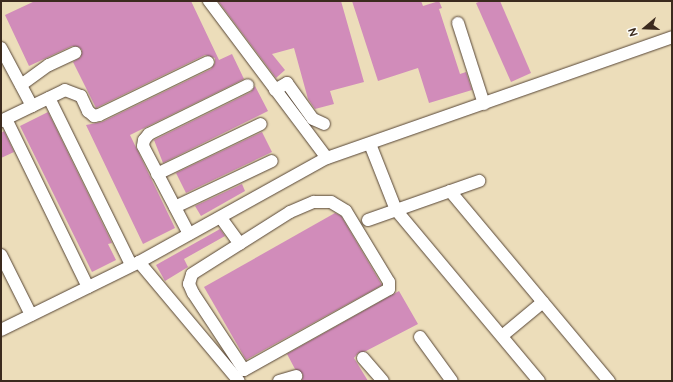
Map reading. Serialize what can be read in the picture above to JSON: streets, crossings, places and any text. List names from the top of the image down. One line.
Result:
{"north":"left"}
